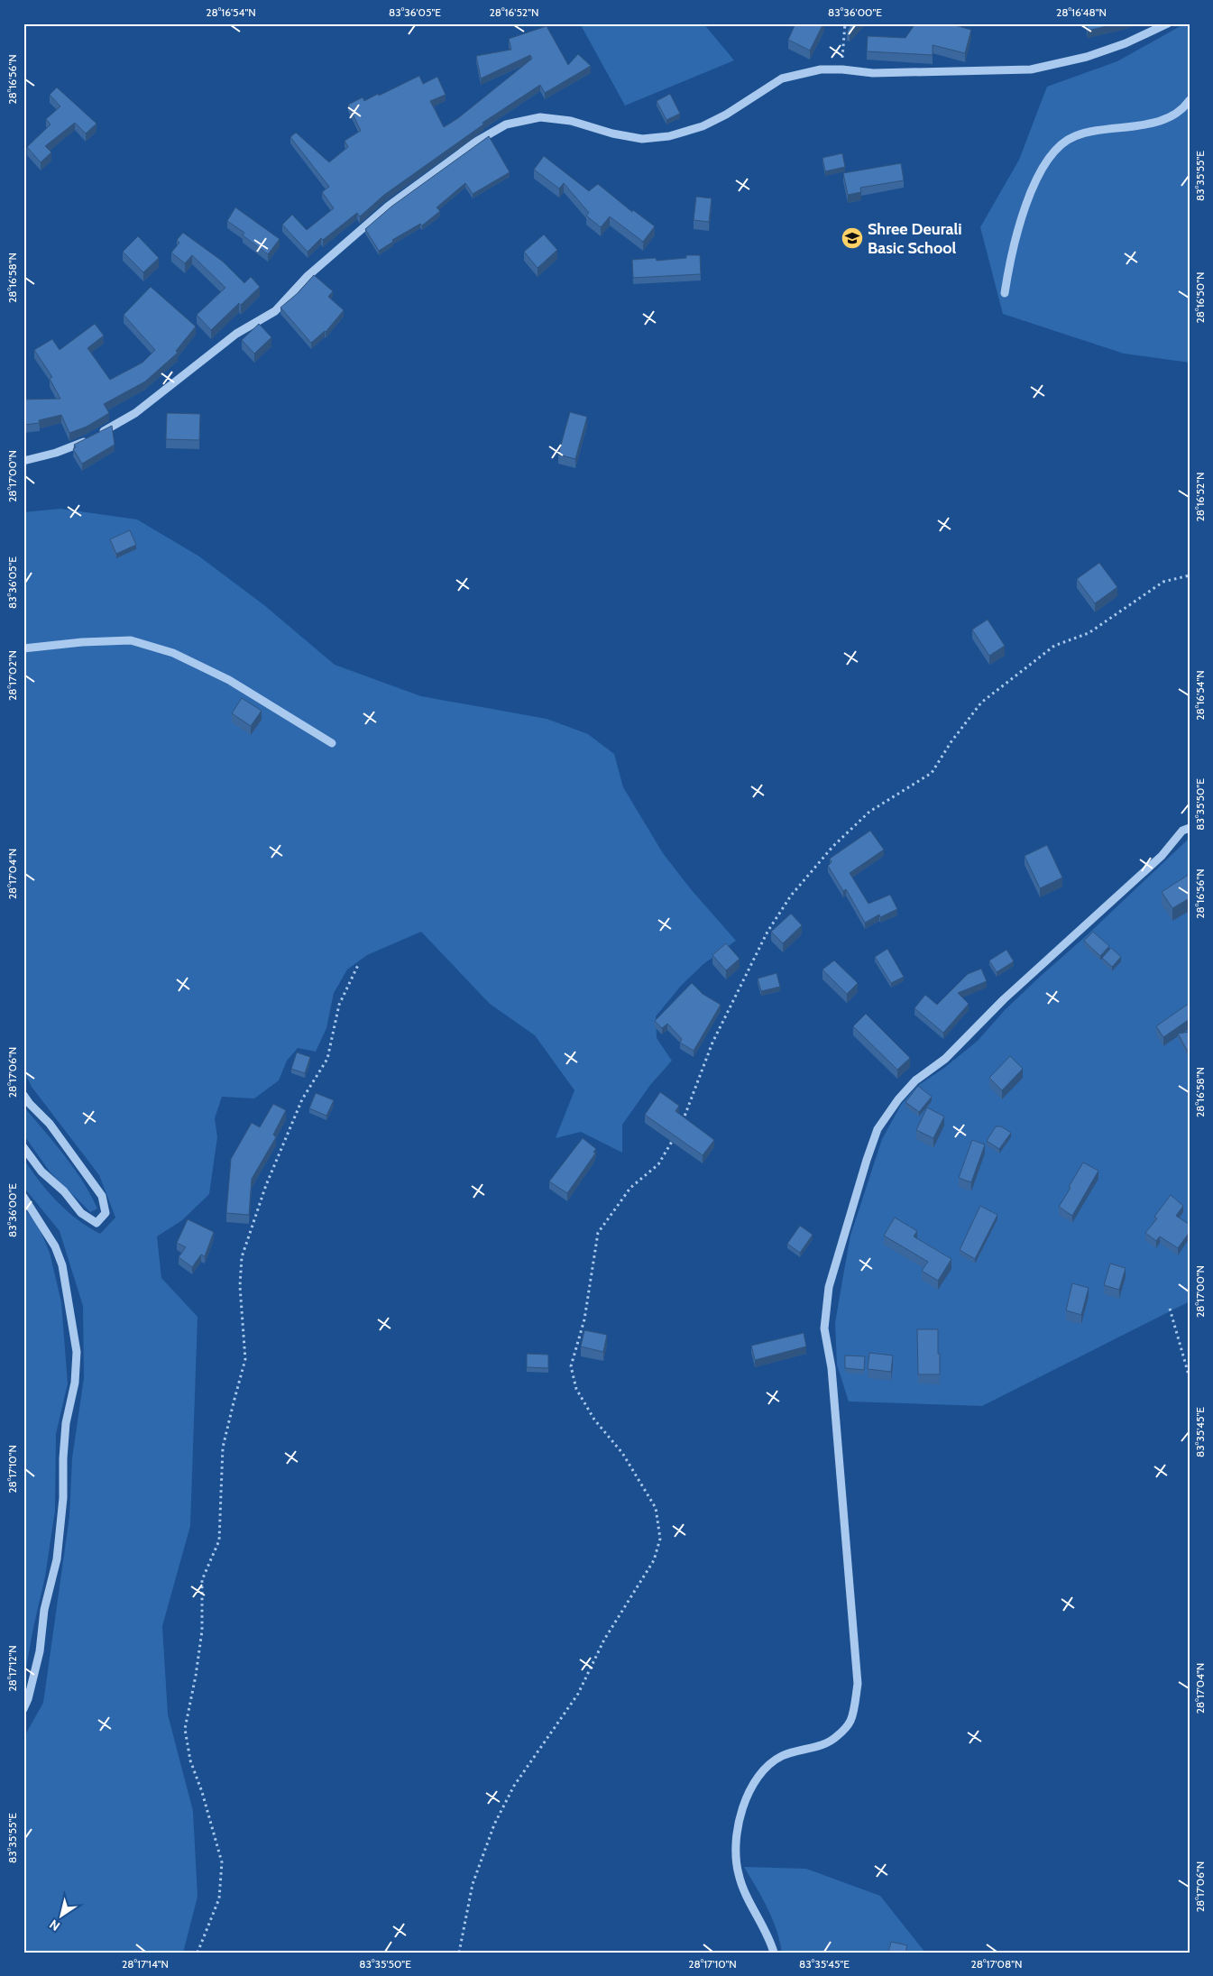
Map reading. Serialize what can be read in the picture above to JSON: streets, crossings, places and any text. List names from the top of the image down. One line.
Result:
{"places":{"school or university":["Shree Deurali Basic School"]},"north":"bottom left","coordinates":["28°16'54\"N","83°36'05\"E","28°16'52\"N","83°36'00\"E","28°16'48\"N","28°16'56\"N","83°35'55\"E","28°16'58\"N","28°16'50\"N","28°17'00\"N","28°17'02\"N","83°35'50\"E","28°17'04\"N","28°17'06\"N","83°35'45\"E","28°17'10\"N","28°17'12\"N","28°17'14\"N","28°17'08\"N"]}
